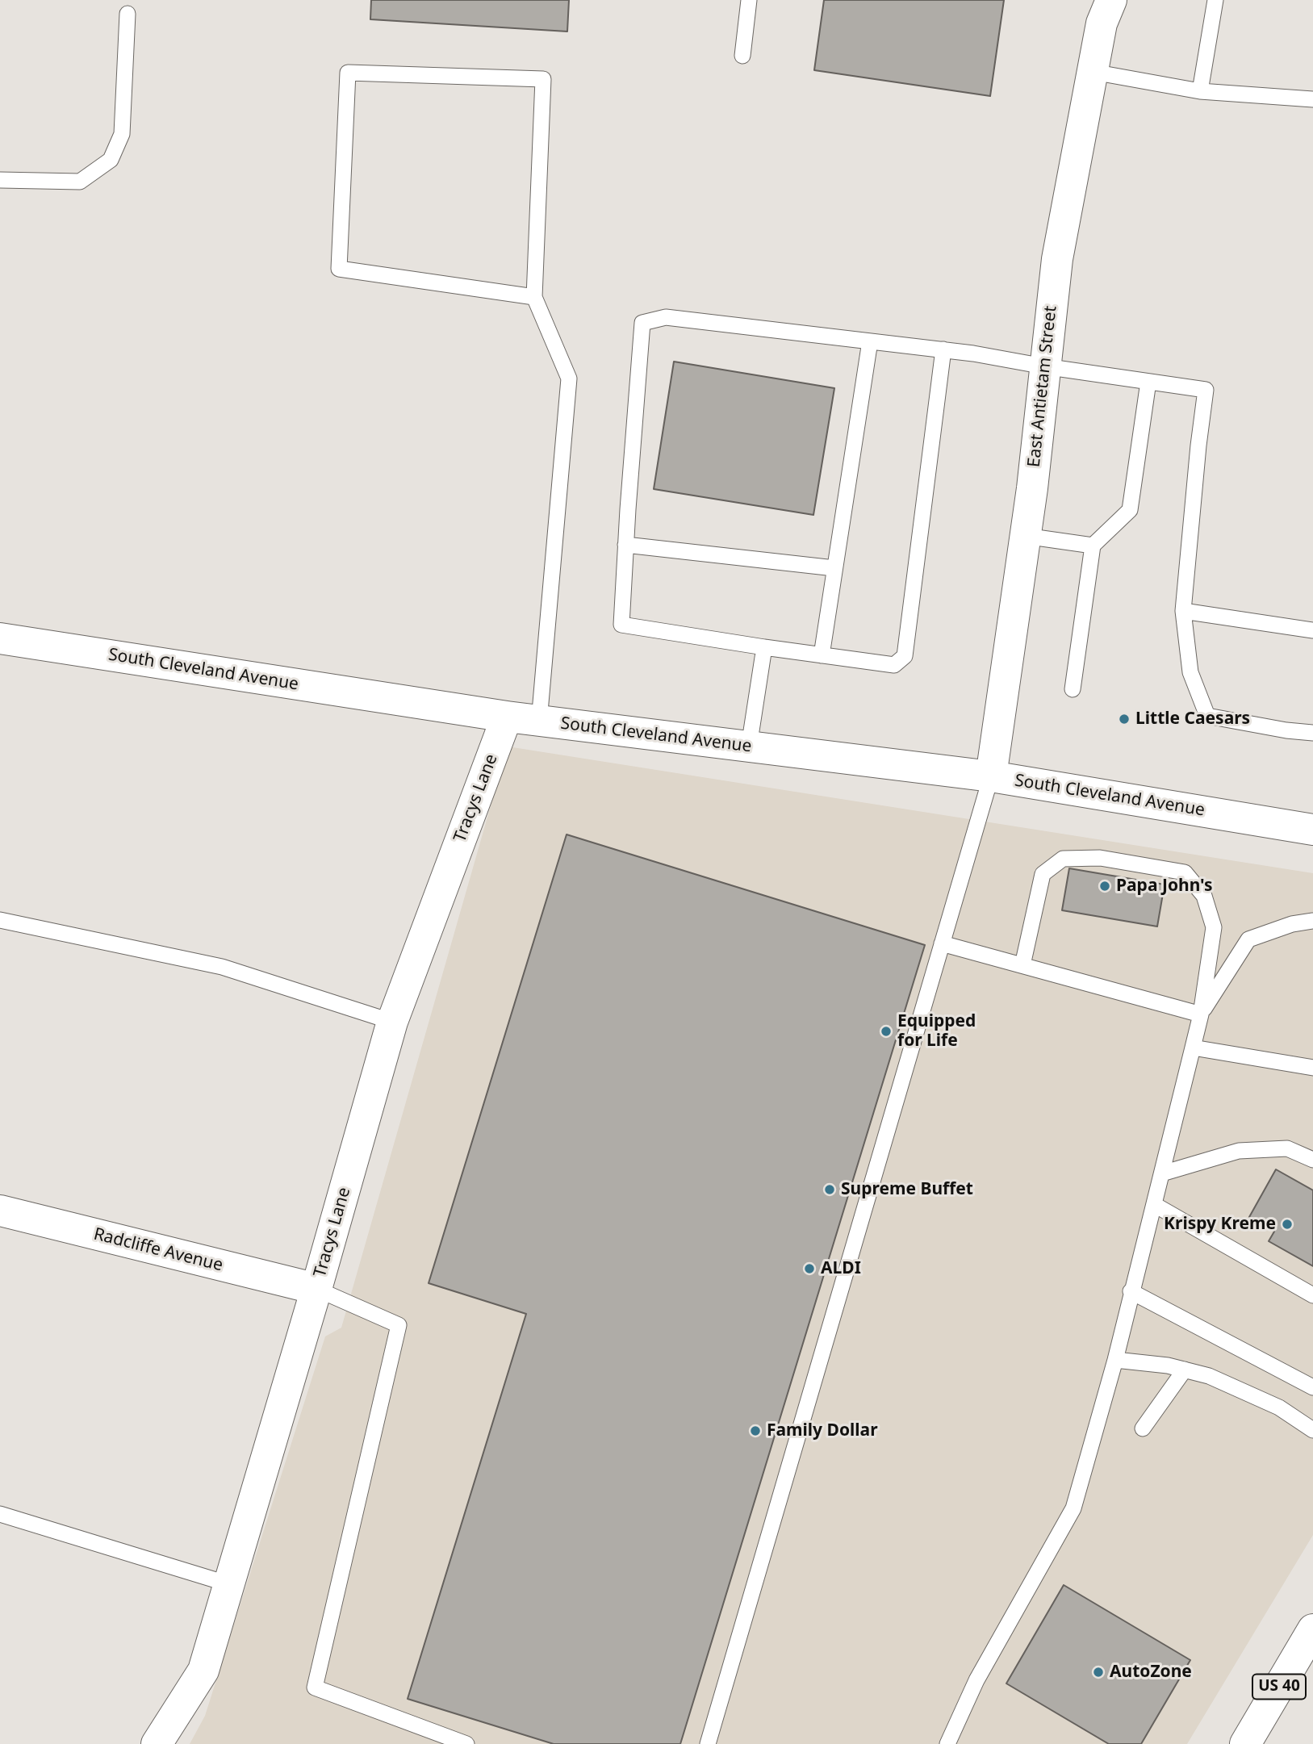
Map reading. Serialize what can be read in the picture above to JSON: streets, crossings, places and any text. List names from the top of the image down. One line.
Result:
{"streets":{"street":["East Antietam Street","South Cleveland Avenue","Tracys Lane","Radcliffe Avenue","US 40"]},"crossings":[["East Antietam Street","South Cleveland Avenue"],["South Cleveland Avenue","Tracys Lane"],["Tracys Lane","Radcliffe Avenue"]],"places":["Little Caesars","Papa John's","Equipped for Life","Supreme Buffet","Krispy Kreme","ALDI","Family Dollar","AutoZone"]}
